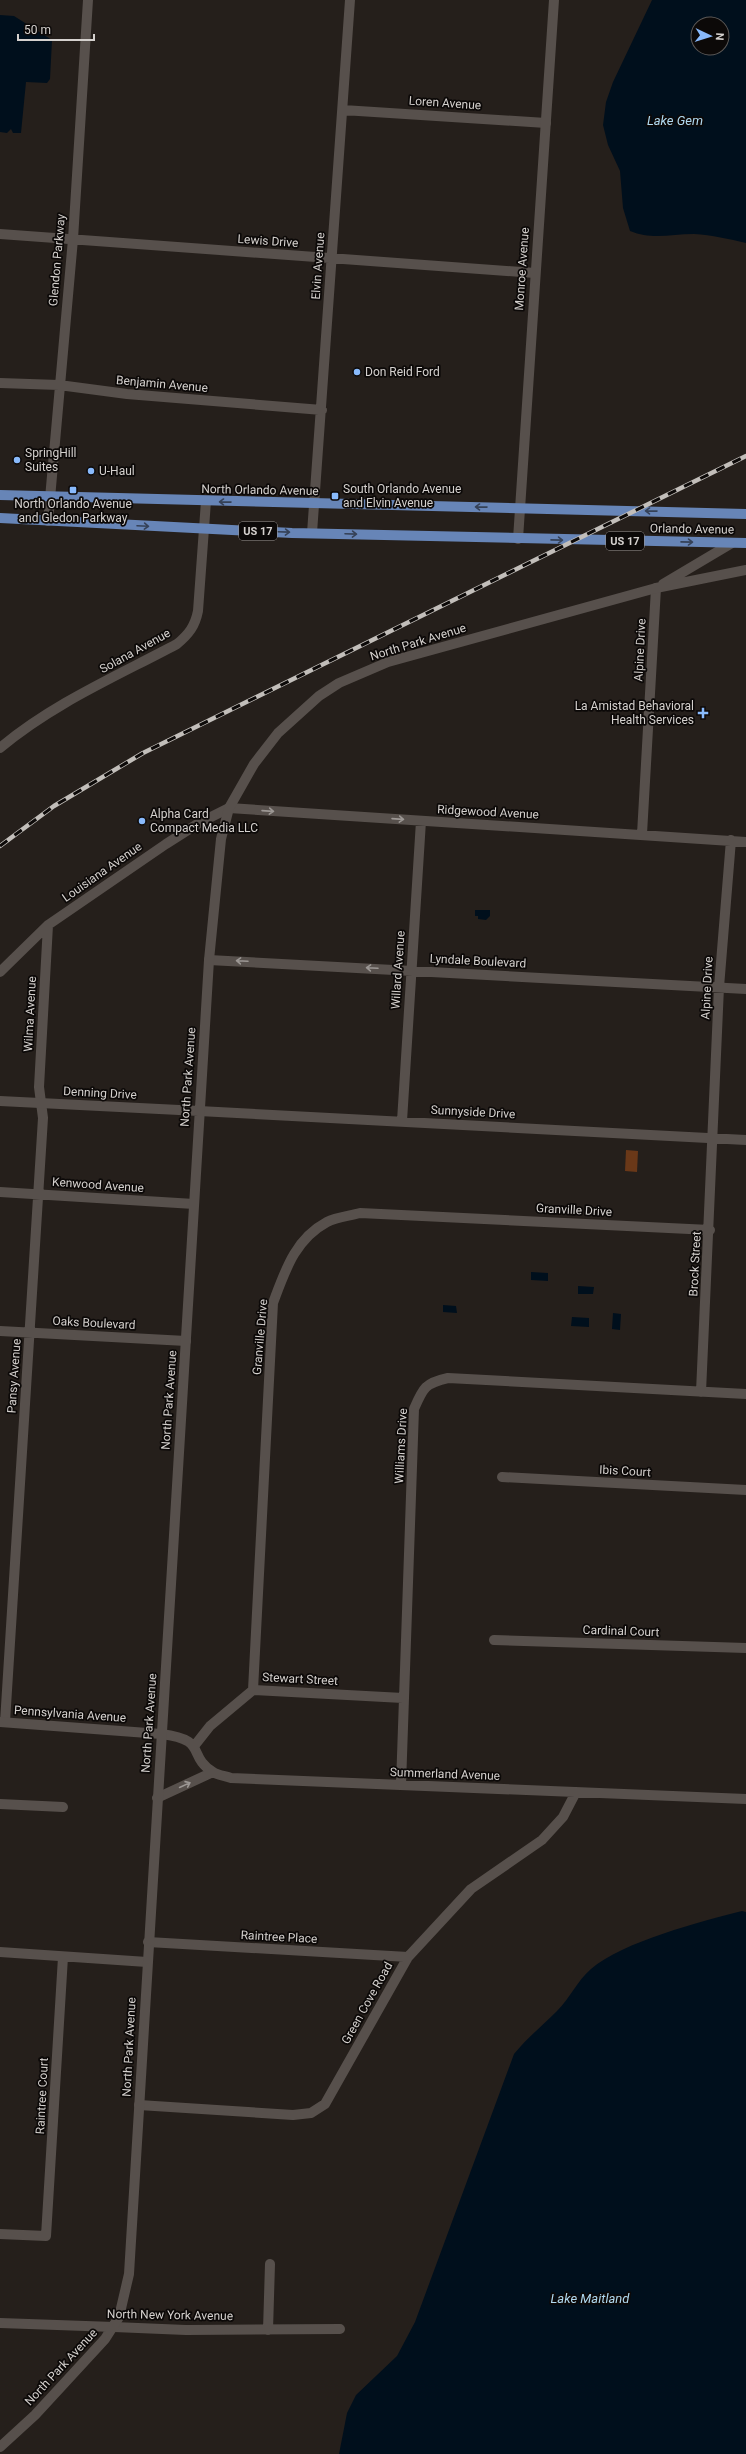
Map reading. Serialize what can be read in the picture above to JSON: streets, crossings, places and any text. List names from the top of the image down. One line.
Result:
{"streets":{"main road":["North Orlando Avenue","Orlando Avenue","US 17"],"street":["Loren Avenue","Lewis Drive","Glendon Parkway","Elvin Avenue","Monroe Avenue","Benjamin Avenue","North Park Avenue","Alpine Drive","Solana Avenue","Ridgewood Avenue","Louisiana Avenue","Lyndale Boulevard","Willard Avenue","Wilma Avenue","Denning Drive","Sunnyside Drive","Kenwood Avenue","Granville Drive","Brock Street","Oaks Boulevard","Pansy Avenue","Williams Drive","Ibis Court","Cardinal Court","Stewart Street","Pennsylvania Avenue","Summerland Avenue","Raintree Place","Green Cove Road","Raintree Court","North New York Avenue"]},"crossings":[["Loren Avenue","Elvin Avenue"],["Loren Avenue","Monroe Avenue"],["Lewis Drive","Glendon Parkway"],["Lewis Drive","Elvin Avenue"],["Lewis Drive","Monroe Avenue"],["Glendon Parkway","Benjamin Avenue"],["Glendon Parkway","North Orlando Avenue"],["Glendon Parkway","US 17"],["Elvin Avenue","Benjamin Avenue"],["Elvin Avenue","North Orlando Avenue"],["Elvin Avenue","US 17"],["Monroe Avenue","North Orlando Avenue"],["Monroe Avenue","Orlando Avenue"],["Monroe Avenue","US 17"],["North Orlando Avenue","Orlando Avenue"],["North Orlando Avenue","Solana Avenue"],["Orlando Avenue","US 17"],["Orlando Avenue","North Park Avenue"],["US 17","Solana Avenue"],["North Park Avenue","Alpine Drive"],["North Park Avenue","Ridgewood Avenue"],["North Park Avenue","Louisiana Avenue"],["North Park Avenue","Lyndale Boulevard"],["North Park Avenue","Denning Drive"],["North Park Avenue","Sunnyside Drive"],["North Park Avenue","Kenwood Avenue"],["North Park Avenue","Oaks Boulevard"],["North Park Avenue","Pennsylvania Avenue"],["North Park Avenue","Raintree Place"],["North Park Avenue","Green Cove Road"],["North Park Avenue","North New York Avenue"],["Alpine Drive","Ridgewood Avenue"],["Alpine Drive","Lyndale Boulevard"],["Alpine Drive","Sunnyside Drive"],["Alpine Drive","Brock Street"],["Ridgewood Avenue","Louisiana Avenue"],["Ridgewood Avenue","Willard Avenue"],["Louisiana Avenue","Wilma Avenue"],["Lyndale Boulevard","Willard Avenue"],["Willard Avenue","Sunnyside Drive"],["Wilma Avenue","Denning Drive"],["Wilma Avenue","Pansy Avenue"],["Denning Drive","Sunnyside Drive"],["Denning Drive","Pansy Avenue"],["Sunnyside Drive","Brock Street"],["Kenwood Avenue","Pansy Avenue"],["Granville Drive","Brock Street"],["Granville Drive","Stewart Street"],["Brock Street","Williams Drive"],["Oaks Boulevard","Pansy Avenue"],["Pansy Avenue","Pennsylvania Avenue"],["Williams Drive","Stewart Street"],["Williams Drive","Summerland Avenue"],["Summerland Avenue","Green Cove Road"],["Raintree Place","Green Cove Road"]],"one_way":["Ridgewood Avenue","Lyndale Boulevard"],"water":["Lake Gem","Lake Maitland"],"places":{"other":["Don Reid Ford","SpringHill Suites","U-Haul","Alpha Card Compact Media LLC"],"transit":["North Orlando Avenue and Gledon Parkway","South Orlando Avenue and Elvin Avenue"],"health":["La Amistad Behavioral Health Services"]},"scale_bar":"50 m","north":"right"}
